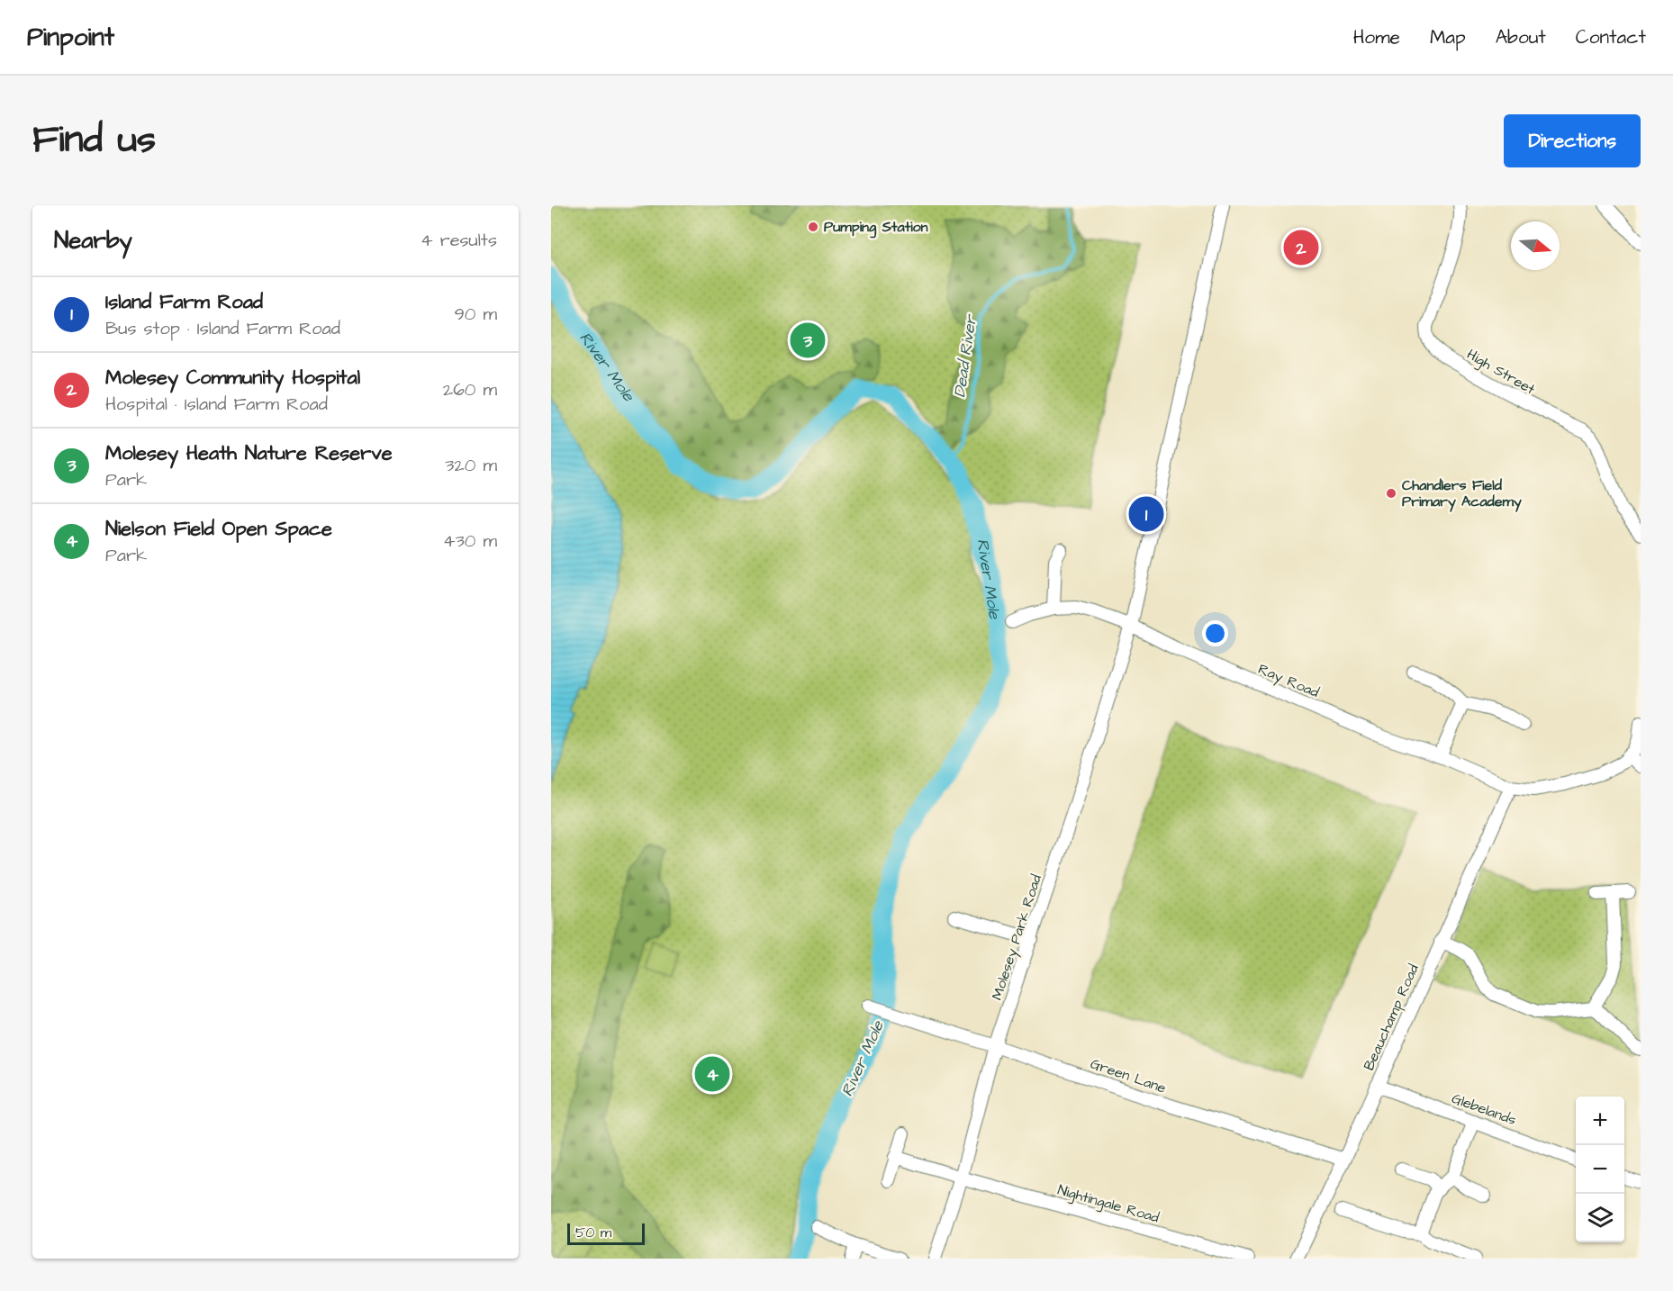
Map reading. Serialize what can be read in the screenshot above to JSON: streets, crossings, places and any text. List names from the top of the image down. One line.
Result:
{"streets":{"street":["High Street","Ray Road","Molesey Park Road","Beauchamp Road","Green Lane","Glebelands","Nightingale Road"]},"crossings":[["Ray Road","Molesey Park Road"],["Ray Road","Beauchamp Road"],["Molesey Park Road","Green Lane"],["Molesey Park Road","Nightingale Road"],["Beauchamp Road","Green Lane"],["Beauchamp Road","Glebelands"]],"water":["Dead River","River Mole"],"places":["Pumping Station","Chandlers Field Primary Academy"],"scale_bar":"50 m","north":"right","page":{"header":"Pinpoint","nav":["Home","Map","About","Contact"],"title":"Find us","buttons":"Directions","heading":["Nearby","4 results"],"pins":["2","3","1","4"],"list":[{"mark":"1","name":"Island Farm Road","note":"Bus stop · Island Farm Road","value":"90 m"},{"mark":"2","name":"Molesey Community Hospital","note":"Hospital · Island Farm Road","value":"260 m"},{"mark":"3","name":"Molesey Heath Nature Reserve","note":"Park","value":"320 m"},{"mark":"4","name":"Nielson Field Open Space","note":"Park","value":"430 m"}],"map_buttons":["+","−"],"scale":"50 m"}}
